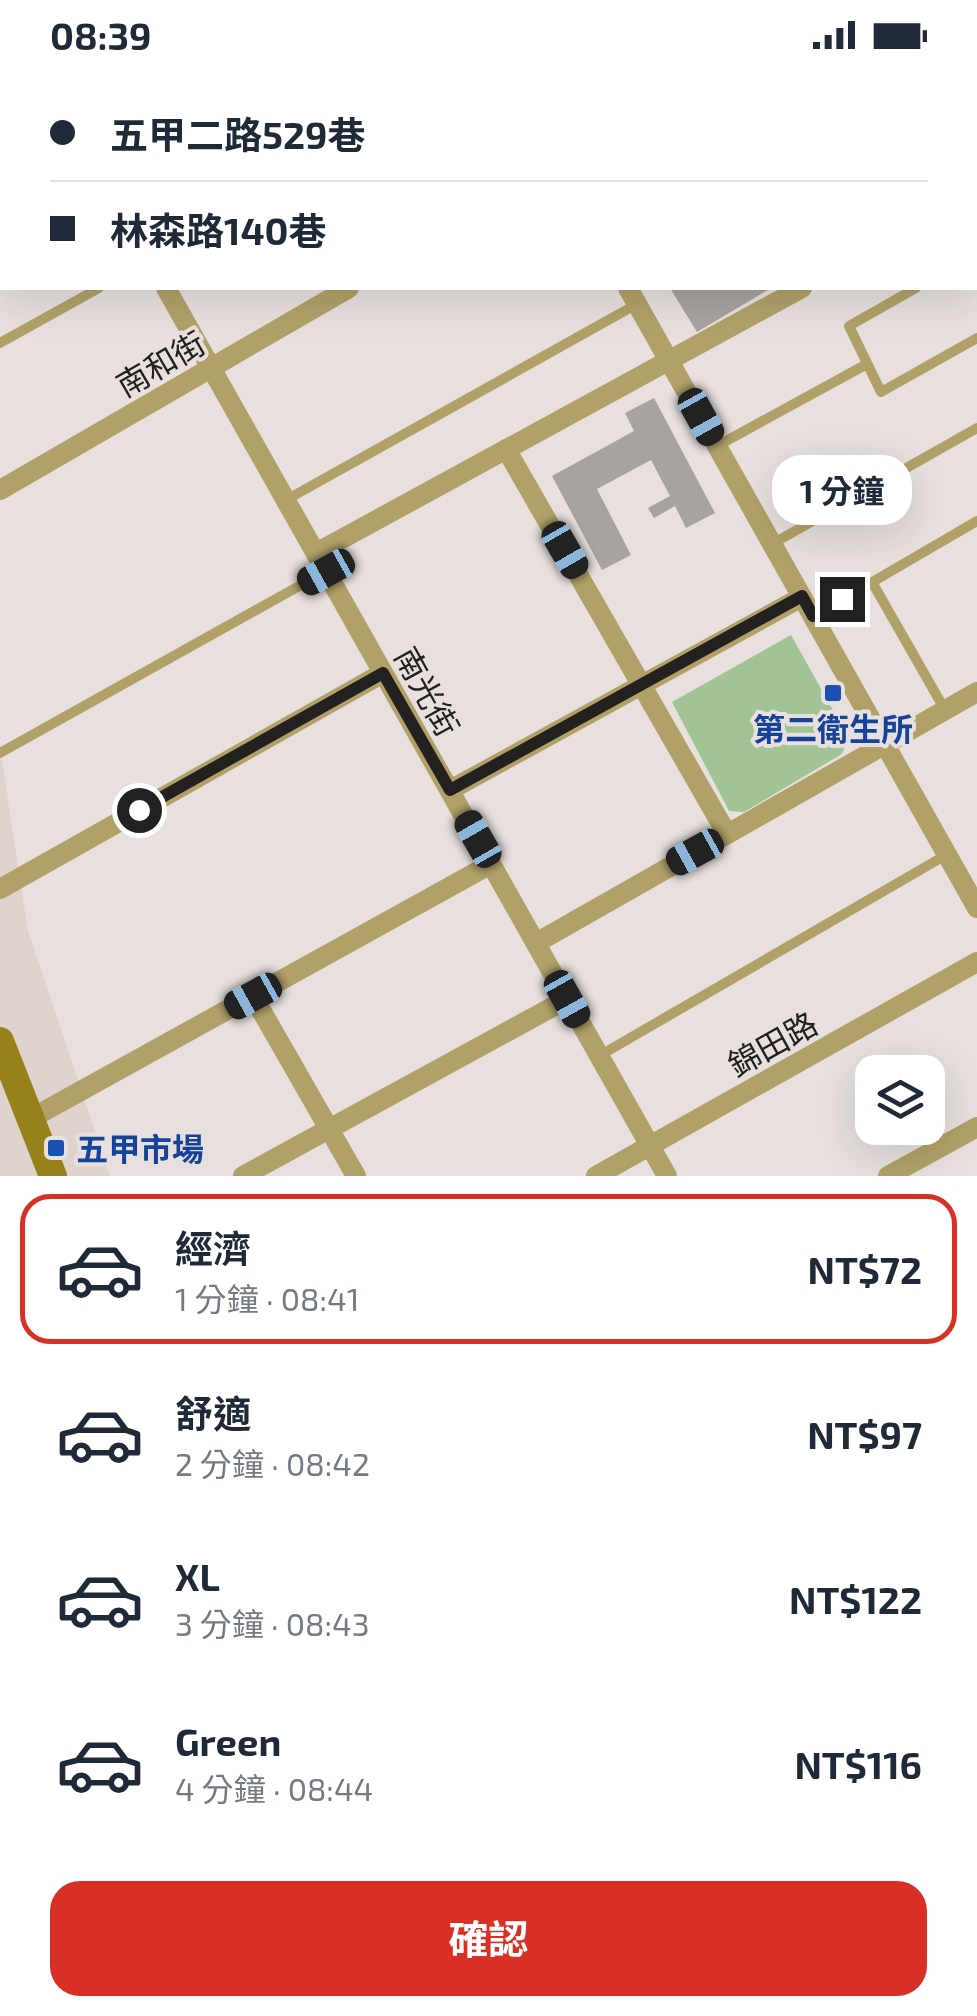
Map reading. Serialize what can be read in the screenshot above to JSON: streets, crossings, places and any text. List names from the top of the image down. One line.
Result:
{"streets":{"street":["南和街","南光街","錦田路"]},"crossings":[["南和街","南光街"],["南光街","錦田路"]],"places":{"transit":["第二衛生所","五甲市場"]},"page":{"status":"08:39","banner":["五甲二路529巷","林森路140巷"],"bubble":"1 分鐘","list":[{"name":"經濟","note":"1 分鐘 · 08:41","value":"NT$72"},{"name":"舒適","note":"2 分鐘 · 08:42","value":"NT$97"},{"name":"XL","note":"3 分鐘 · 08:43","value":"NT$122"},{"name":"Green","note":"4 分鐘 · 08:44","value":"NT$116"}],"buttons":"確認"}}
